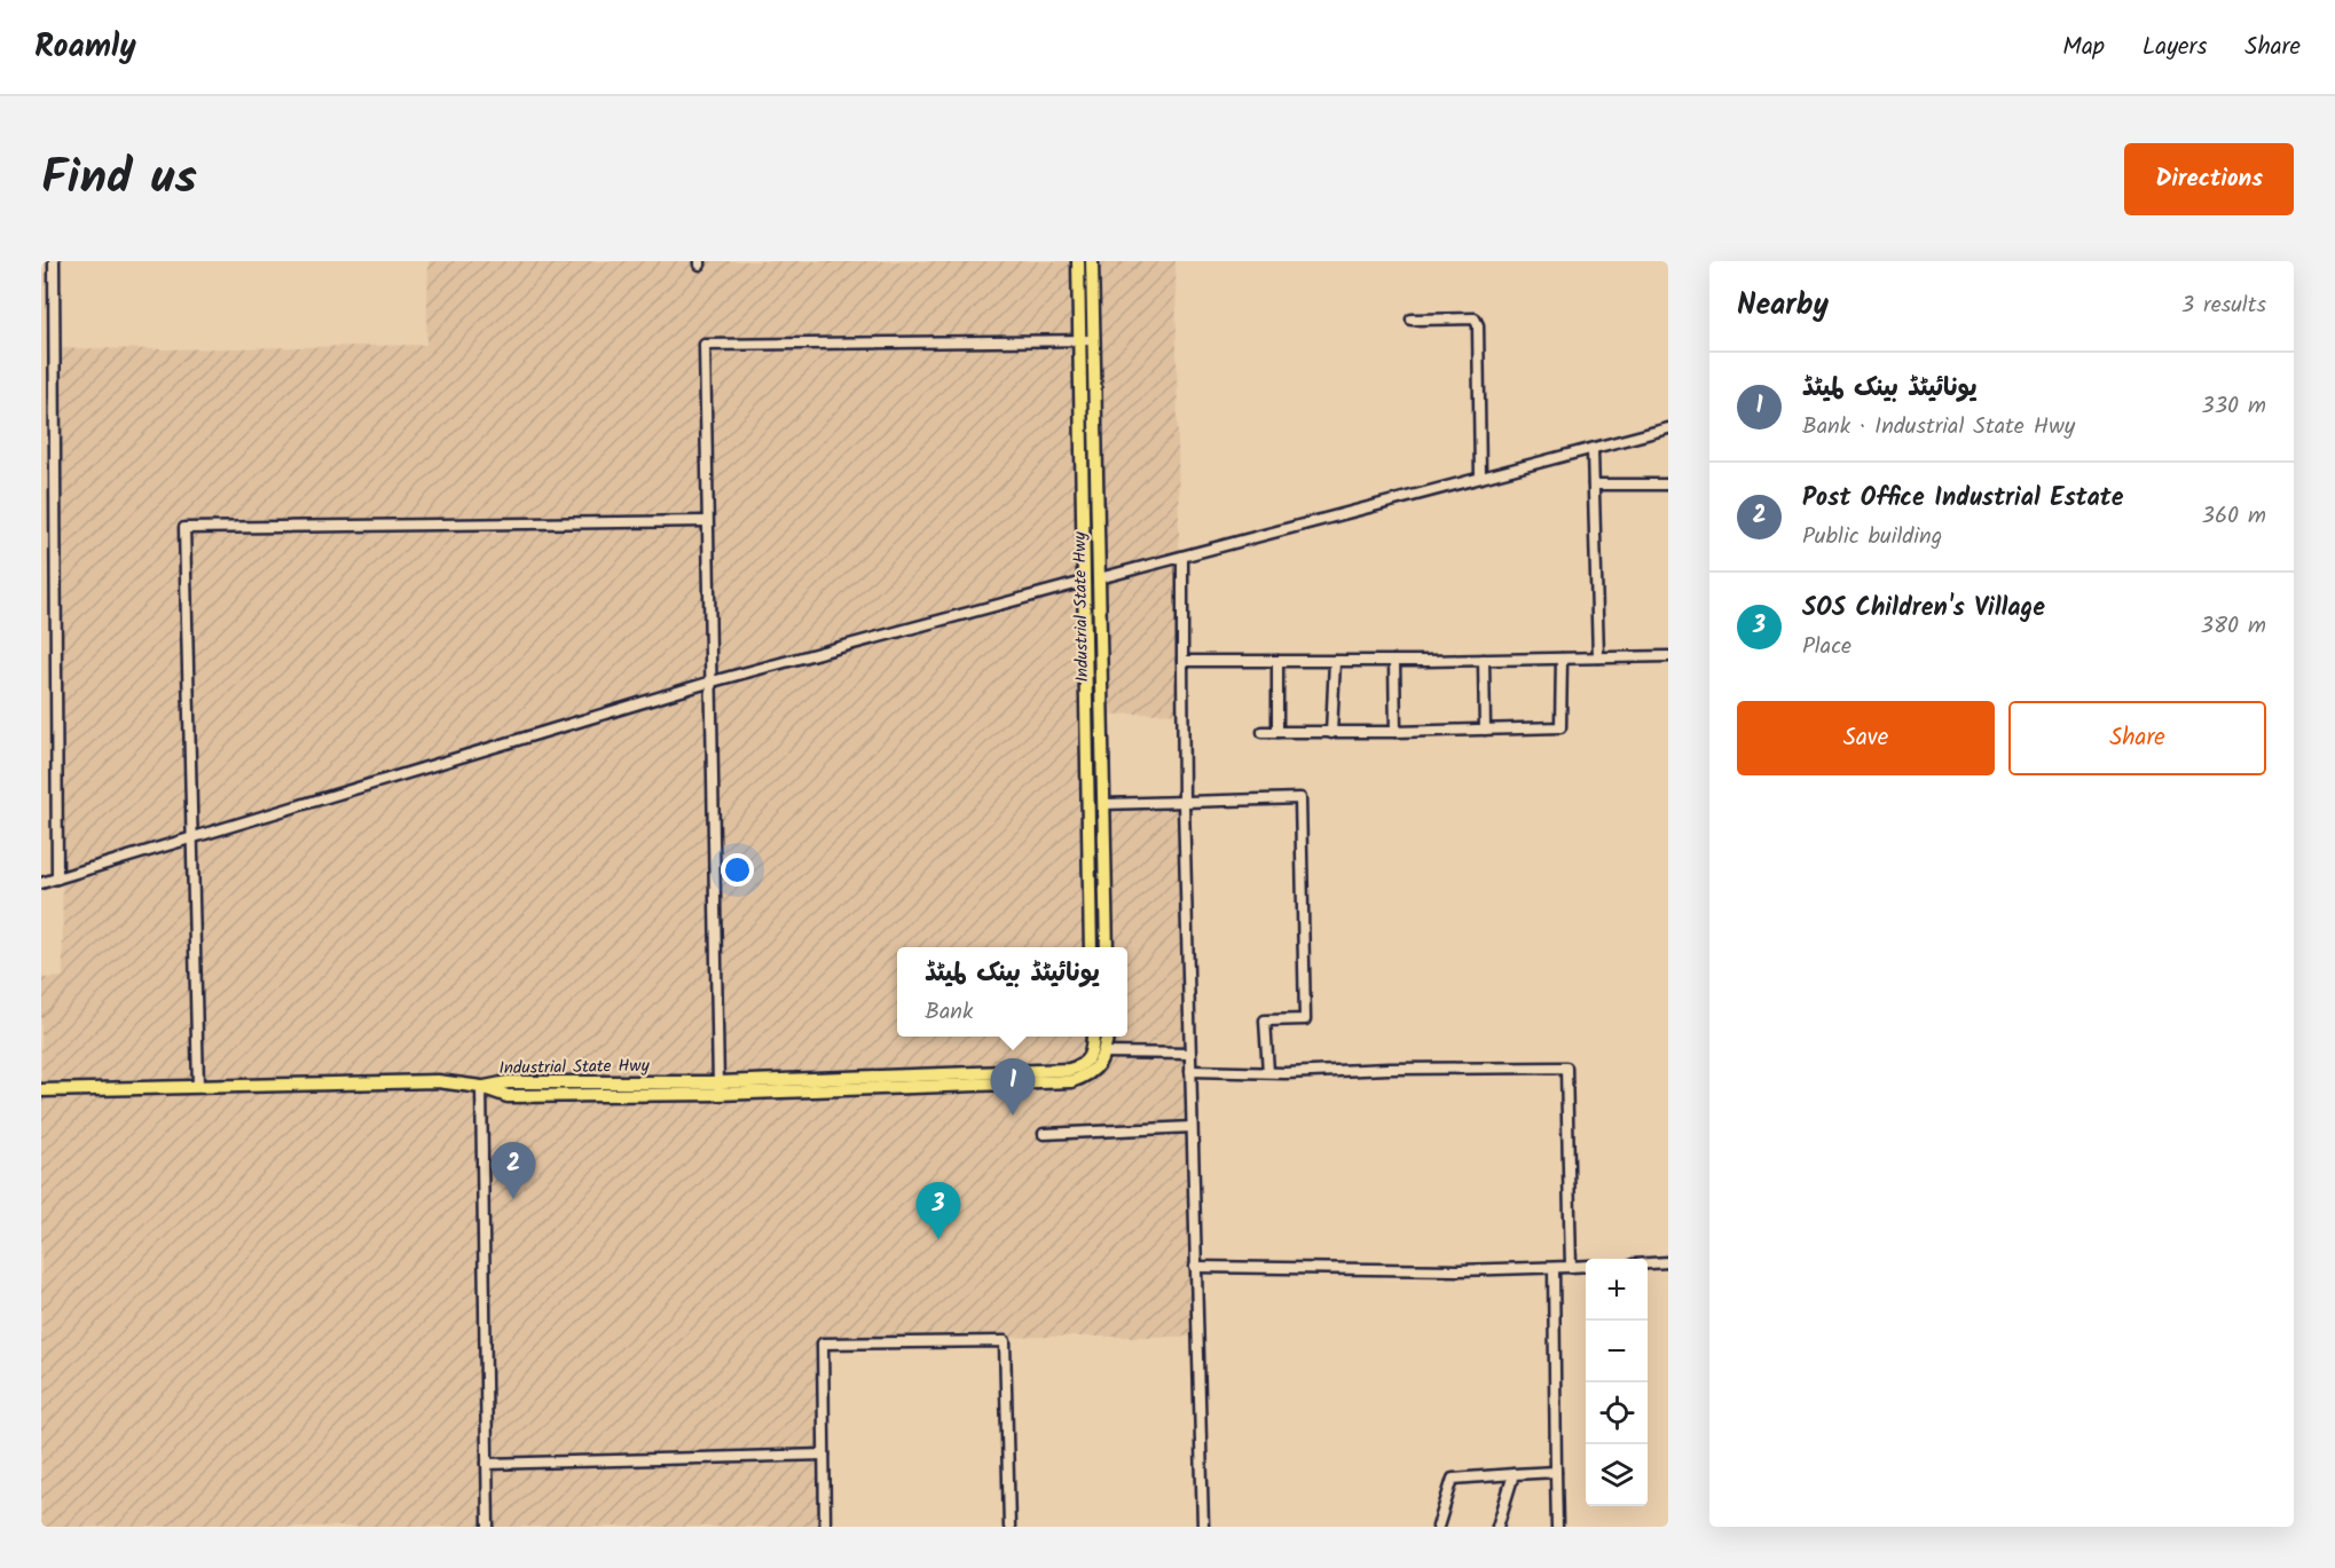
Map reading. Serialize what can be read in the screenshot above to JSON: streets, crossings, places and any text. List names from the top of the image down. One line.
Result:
{"streets":{"main road":["Industrial State Hwy"]},"page":{"header":"Roamly","nav":["Map","Layers","Share"],"title":"Find us","buttons":["Directions",["Save","Share"]],"heading":["Nearby","3 results"],"list":[{"mark":"1","name":"یونائیٹڈ بینک لمیٹڈ","note":"Bank · Industrial State Hwy","value":"330 m"},{"mark":"2","name":"Post Office Industrial Estate","note":"Public building","value":"360 m"},{"mark":"3","name":"SOS Children's Village","note":"Place","value":"380 m"}],"popup":["یونائیٹڈ بینک لمیٹڈ","Bank"],"pins":["1","2","3"],"map_buttons":["+","−"]}}
